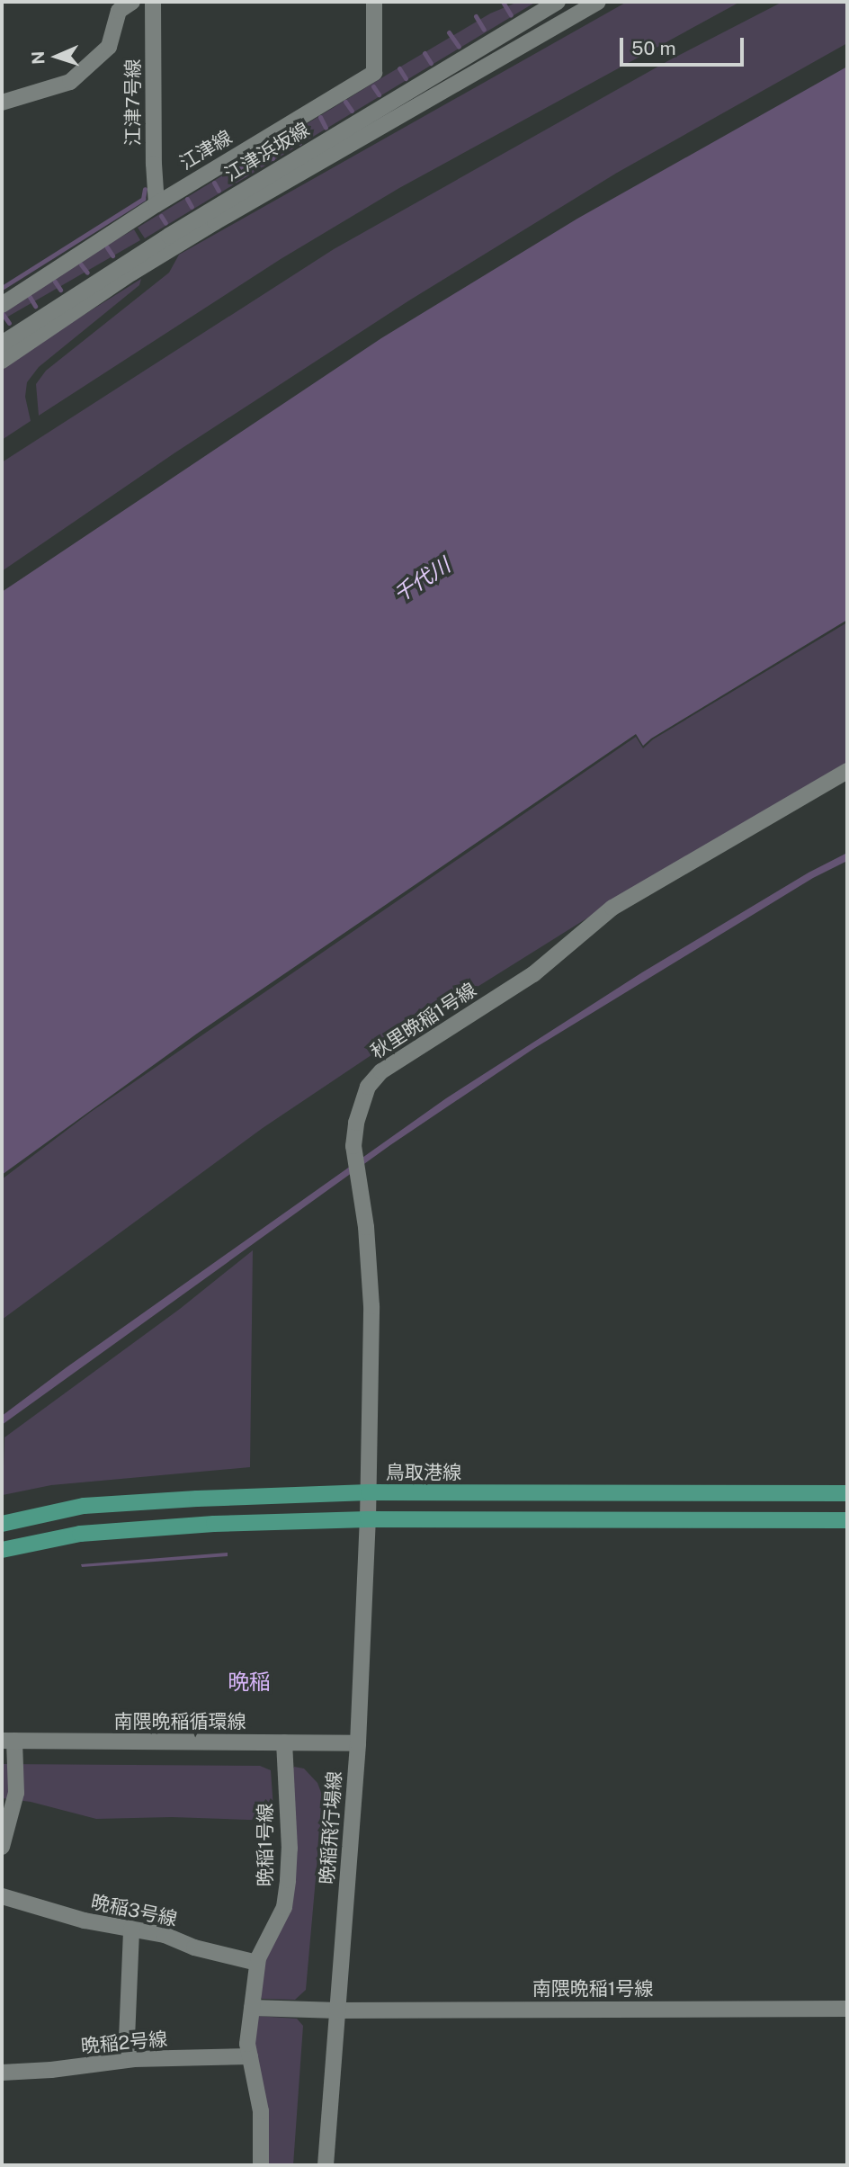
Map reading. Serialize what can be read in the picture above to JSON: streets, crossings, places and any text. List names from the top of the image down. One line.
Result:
{"streets":{"main road":["鳥取港線"],"street":["江津7号線","江津線","江津浜坂線","秋里晩稲1号線","南隈晩稲循環線","晩稲飛行場線","晩稲1号線","晩稲3号線","南隈晩稲1号線","晩稲2号線"]},"crossings":[["江津7号線","江津線"],["秋里晩稲1号線","鳥取港線"],["秋里晩稲1号線","晩稲飛行場線"],["鳥取港線","晩稲飛行場線"],["南隈晩稲循環線","晩稲飛行場線"],["南隈晩稲循環線","晩稲1号線"],["晩稲飛行場線","南隈晩稲1号線"],["晩稲1号線","晩稲3号線"],["晩稲1号線","南隈晩稲1号線"],["晩稲1号線","晩稲2号線"]],"districts":["晩稲"],"water":["千代川"],"scale_bar":"50 m","north":"left"}
